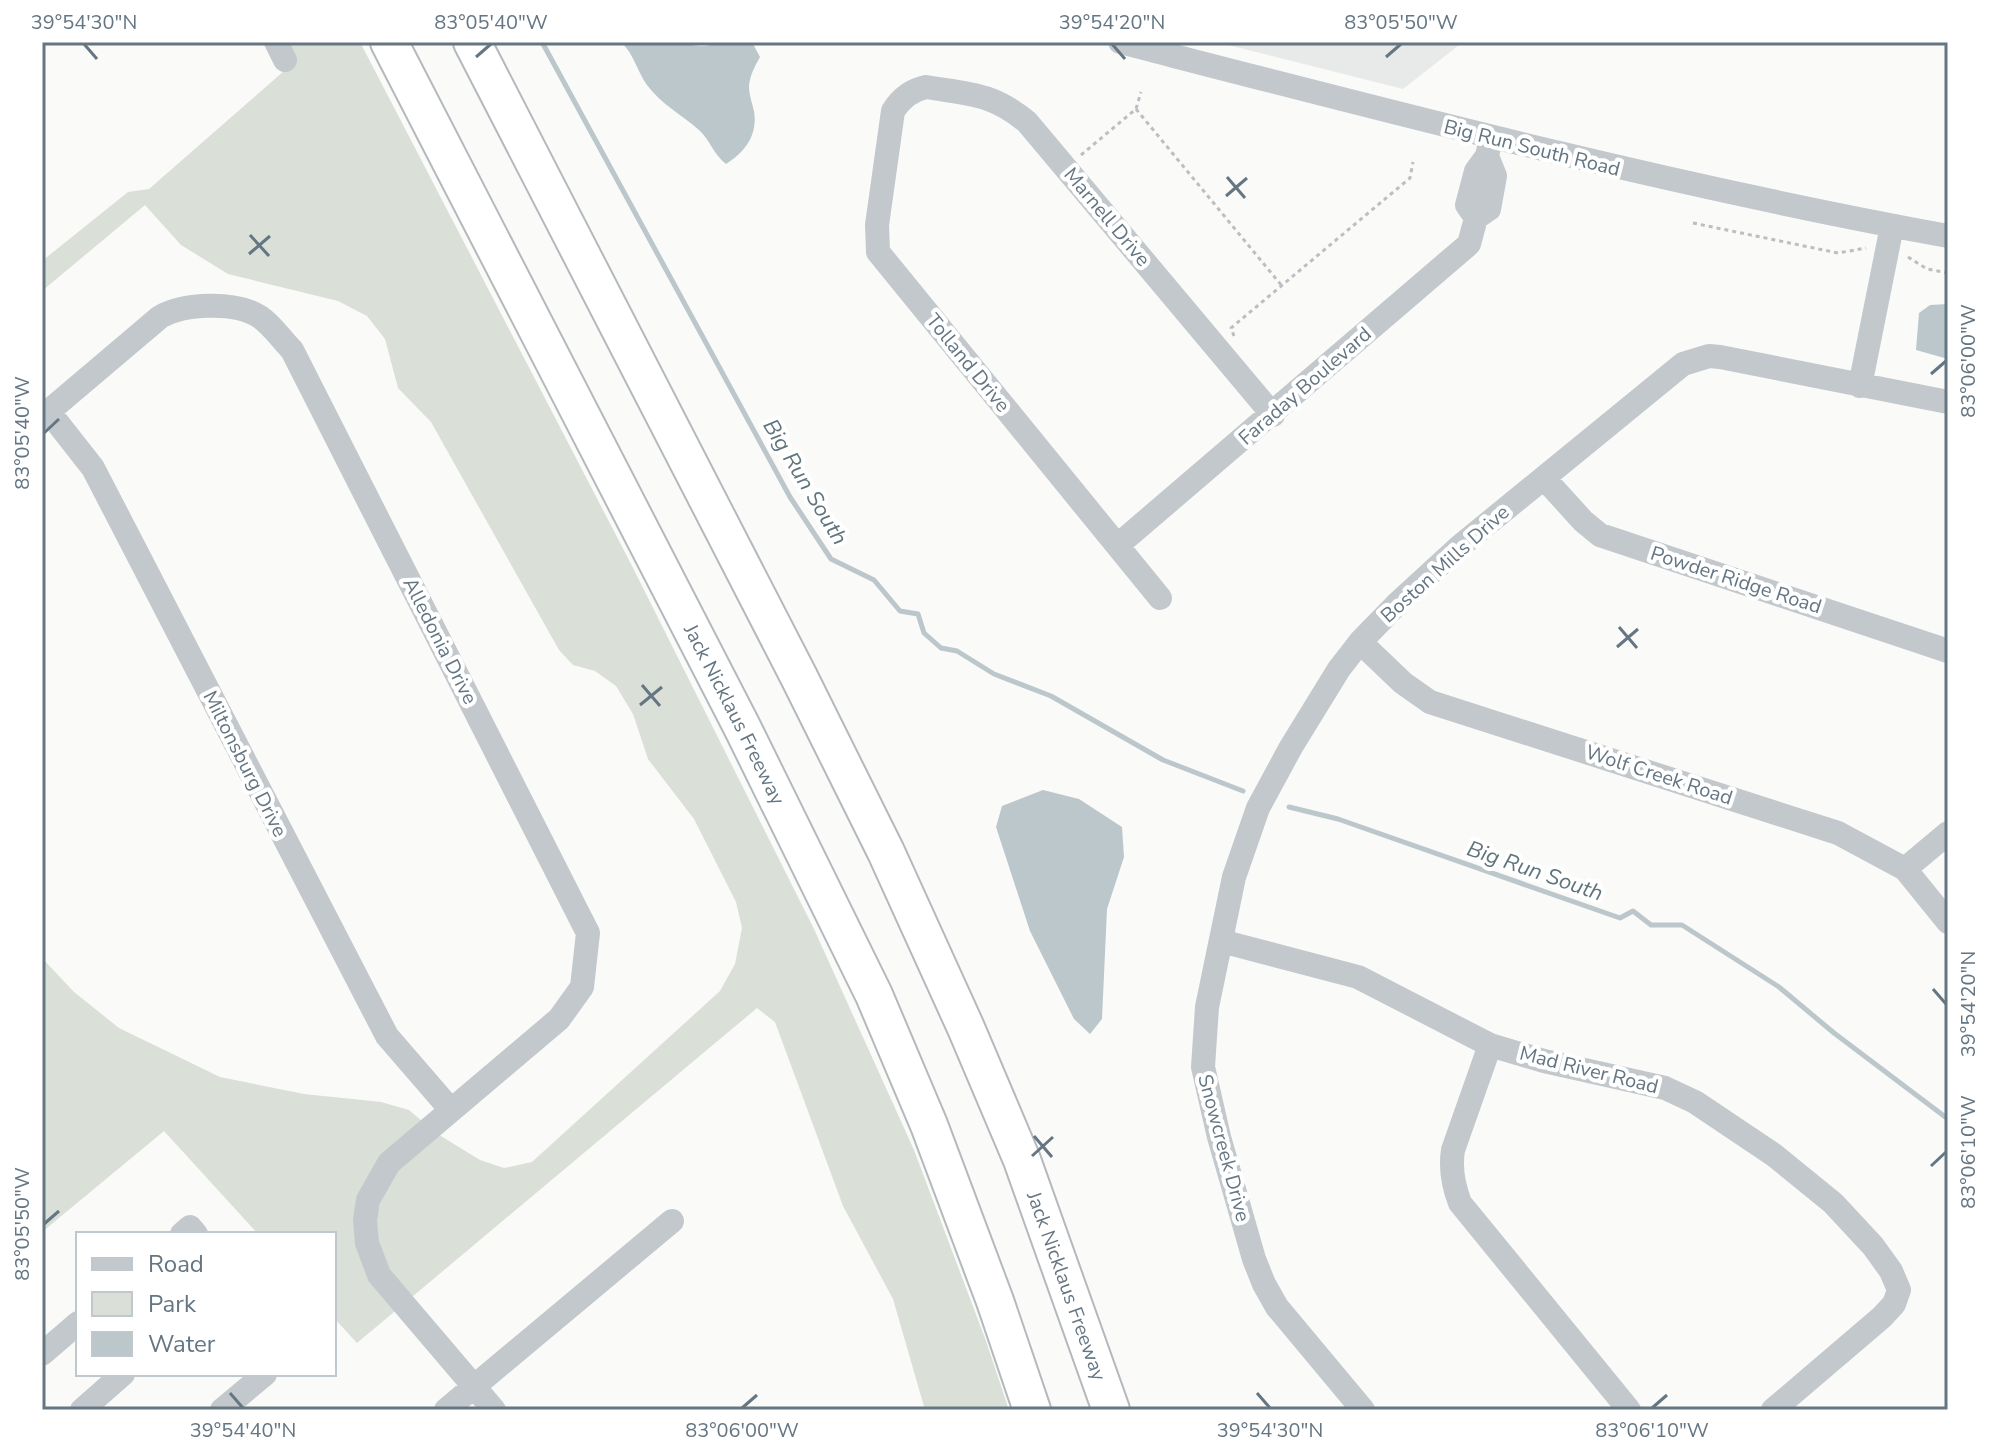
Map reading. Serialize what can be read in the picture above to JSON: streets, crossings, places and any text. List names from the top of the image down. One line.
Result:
{"streets":{"highway":["Jack Nicklaus Freeway"],"street":["Big Run South Road","Marnell Drive","Tolland Drive","Faraday Boulevard","Boston Mills Drive","Powder Ridge Road","Alledonia Drive","Miltonsburg Drive","Wolf Creek Road","Mad River Road","Snowcreek Drive"]},"crossings":[["Big Run South Road","Faraday Boulevard"],["Marnell Drive","Tolland Drive"],["Marnell Drive","Faraday Boulevard"],["Tolland Drive","Faraday Boulevard"],["Boston Mills Drive","Powder Ridge Road"],["Boston Mills Drive","Wolf Creek Road"],["Boston Mills Drive","Snowcreek Drive"],["Alledonia Drive","Miltonsburg Drive"],["Mad River Road","Snowcreek Drive"]],"water":["Big Run South"],"legend":["Road","Park","Water"],"coordinates":["39°54'30\"N","83°05'40\"W","39°54'20\"N","83°05'50\"W","83°06'00\"W","83°06'10\"W","39°54'40\"N"]}
